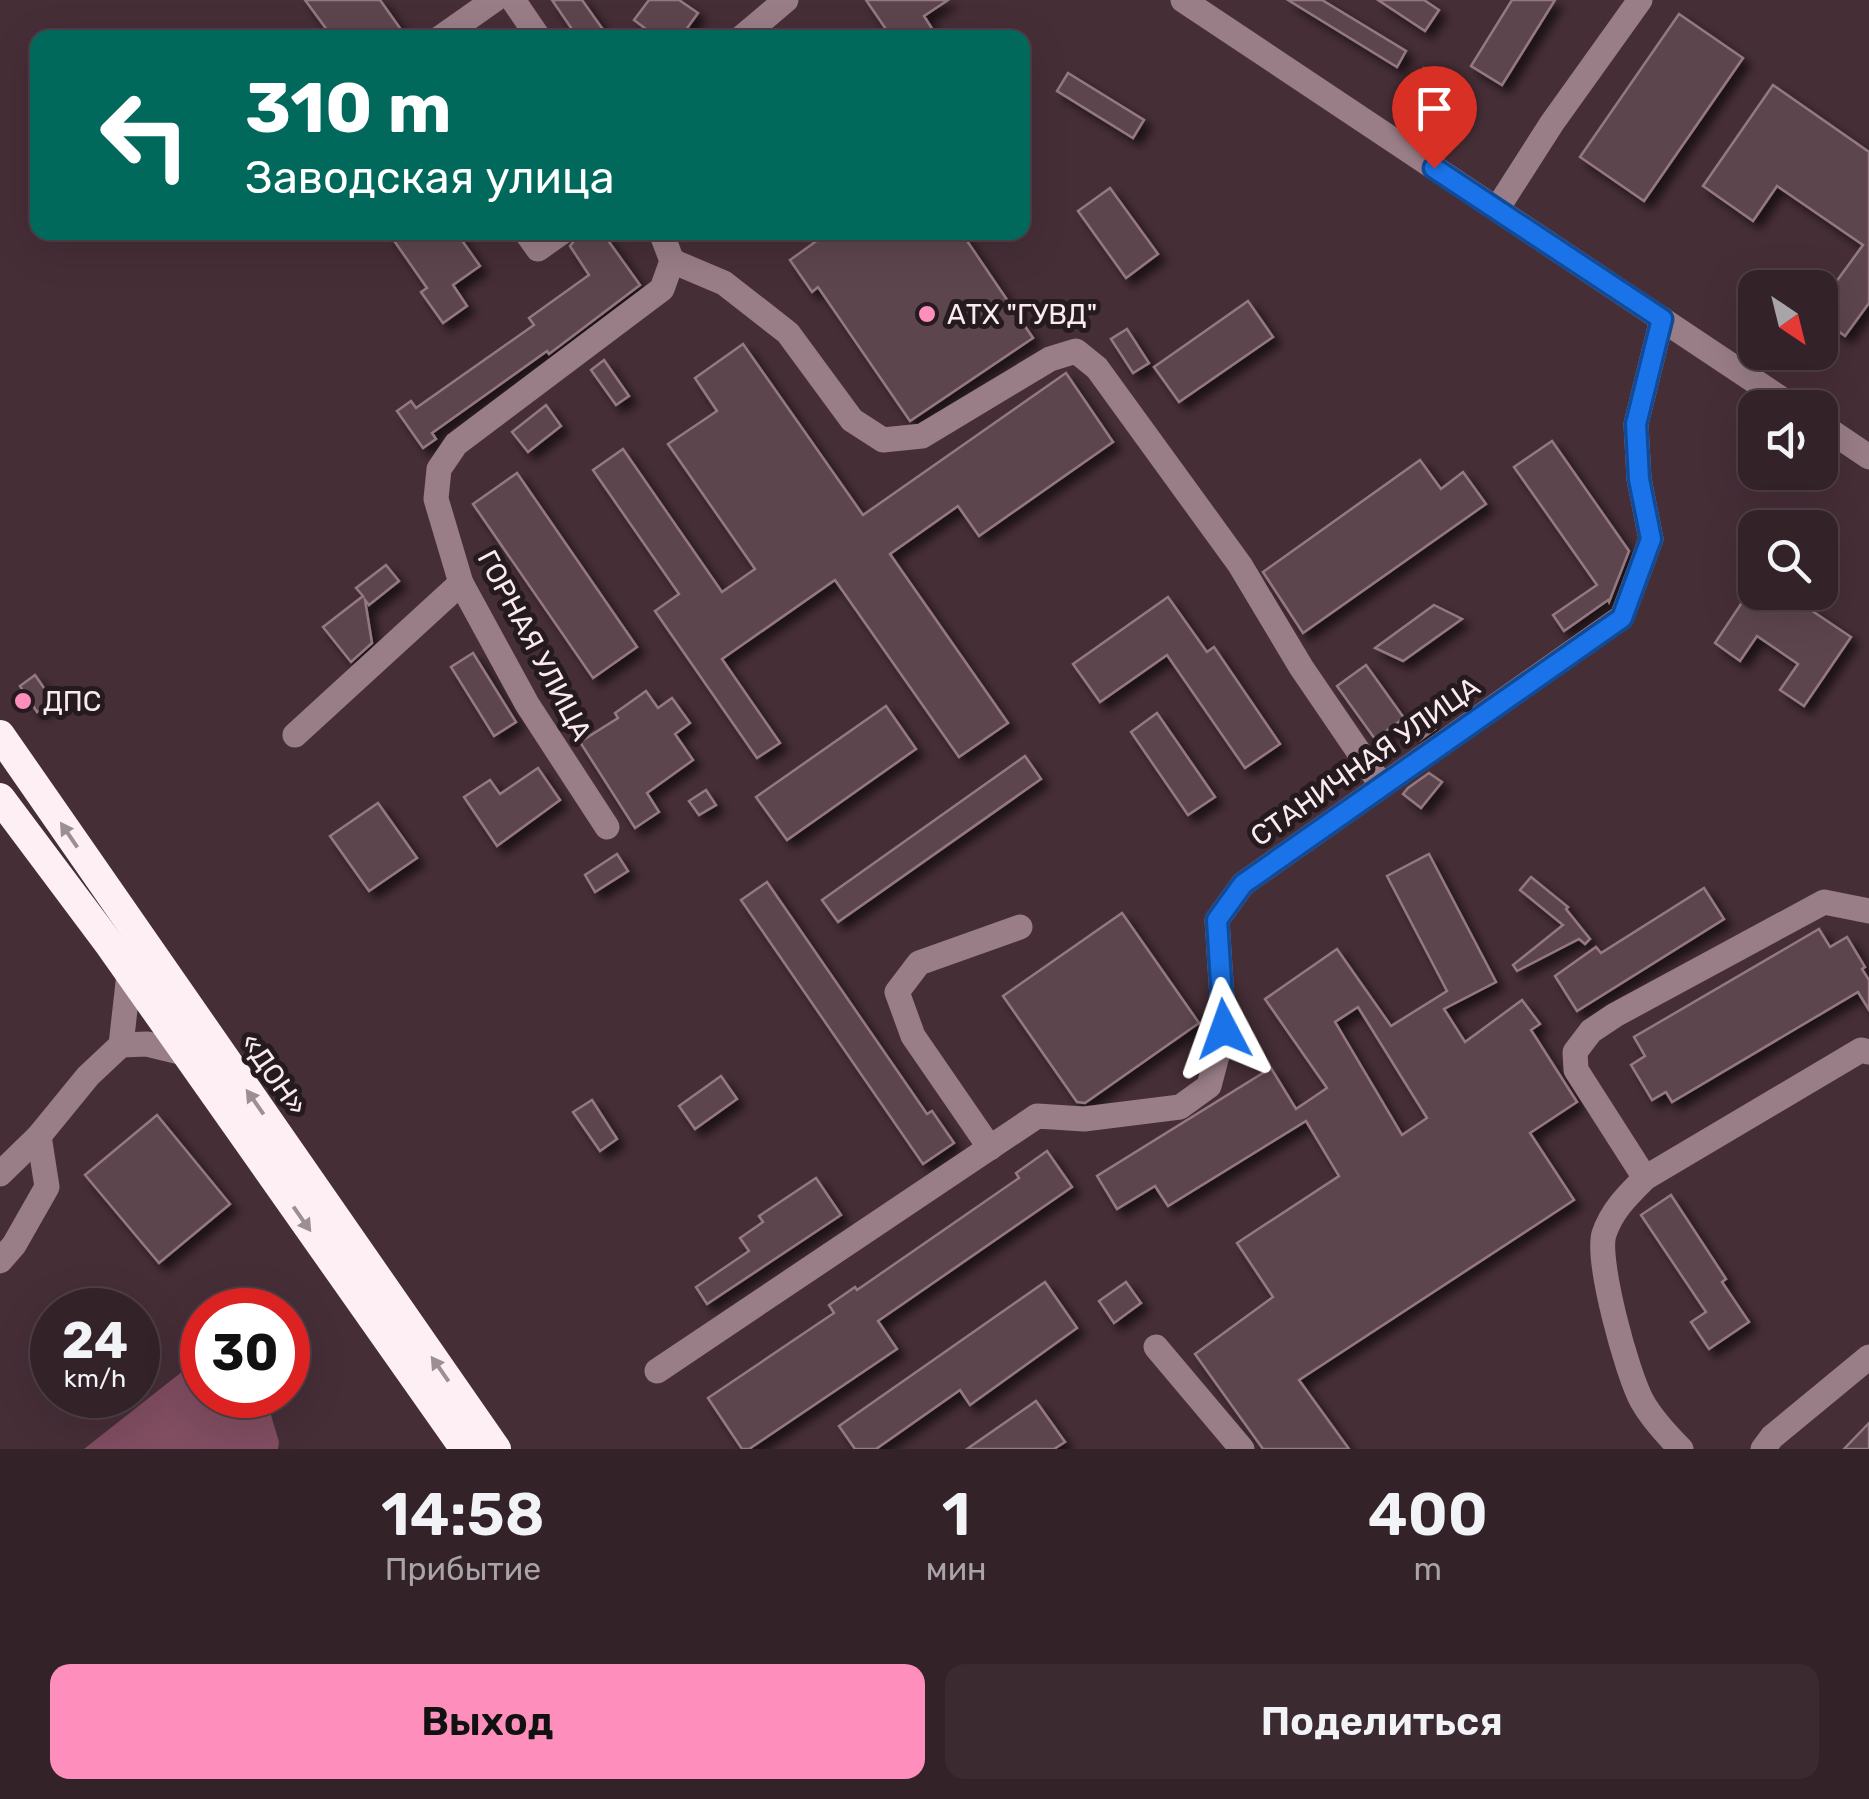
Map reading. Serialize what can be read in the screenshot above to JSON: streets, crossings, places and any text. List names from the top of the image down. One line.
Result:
{"streets":{"highway":["«ДОН»"],"street":["ГОРНАЯ УЛИЦА","СТАНИЧНАЯ УЛИЦА"]},"places":["АТХ \"ГУВД\"","ДПС"],"north":"bottom right","page":{"turn":["310 m","Заводская улица"],"speed":"24 km/h","limit":"30","eta":["14:58","Прибытие","1","мин","400","m"],"buttons":["Выход","Поделиться"]}}
